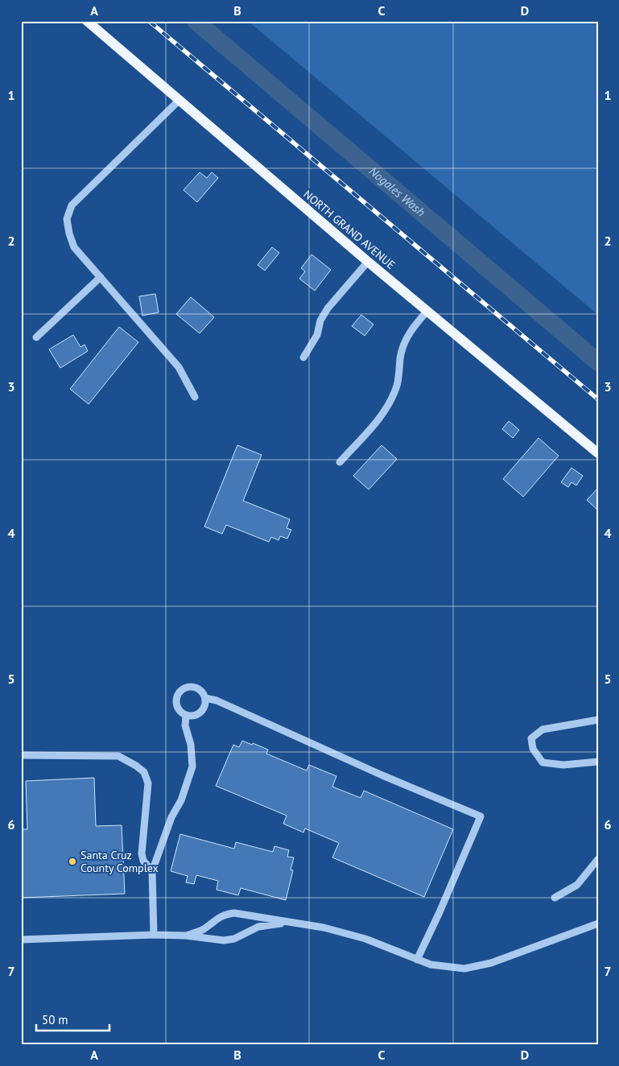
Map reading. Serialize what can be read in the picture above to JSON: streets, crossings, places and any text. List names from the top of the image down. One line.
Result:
{"streets":{"main road":["NORTH GRAND AVENUE"]},"water":["Nogales Wash"],"places":["Santa Cruz County Complex"],"scale_bar":"50 m","grid":{"columns":["A","B","C","D"],"rows":["1","2","3","4","5","6","7"]}}
